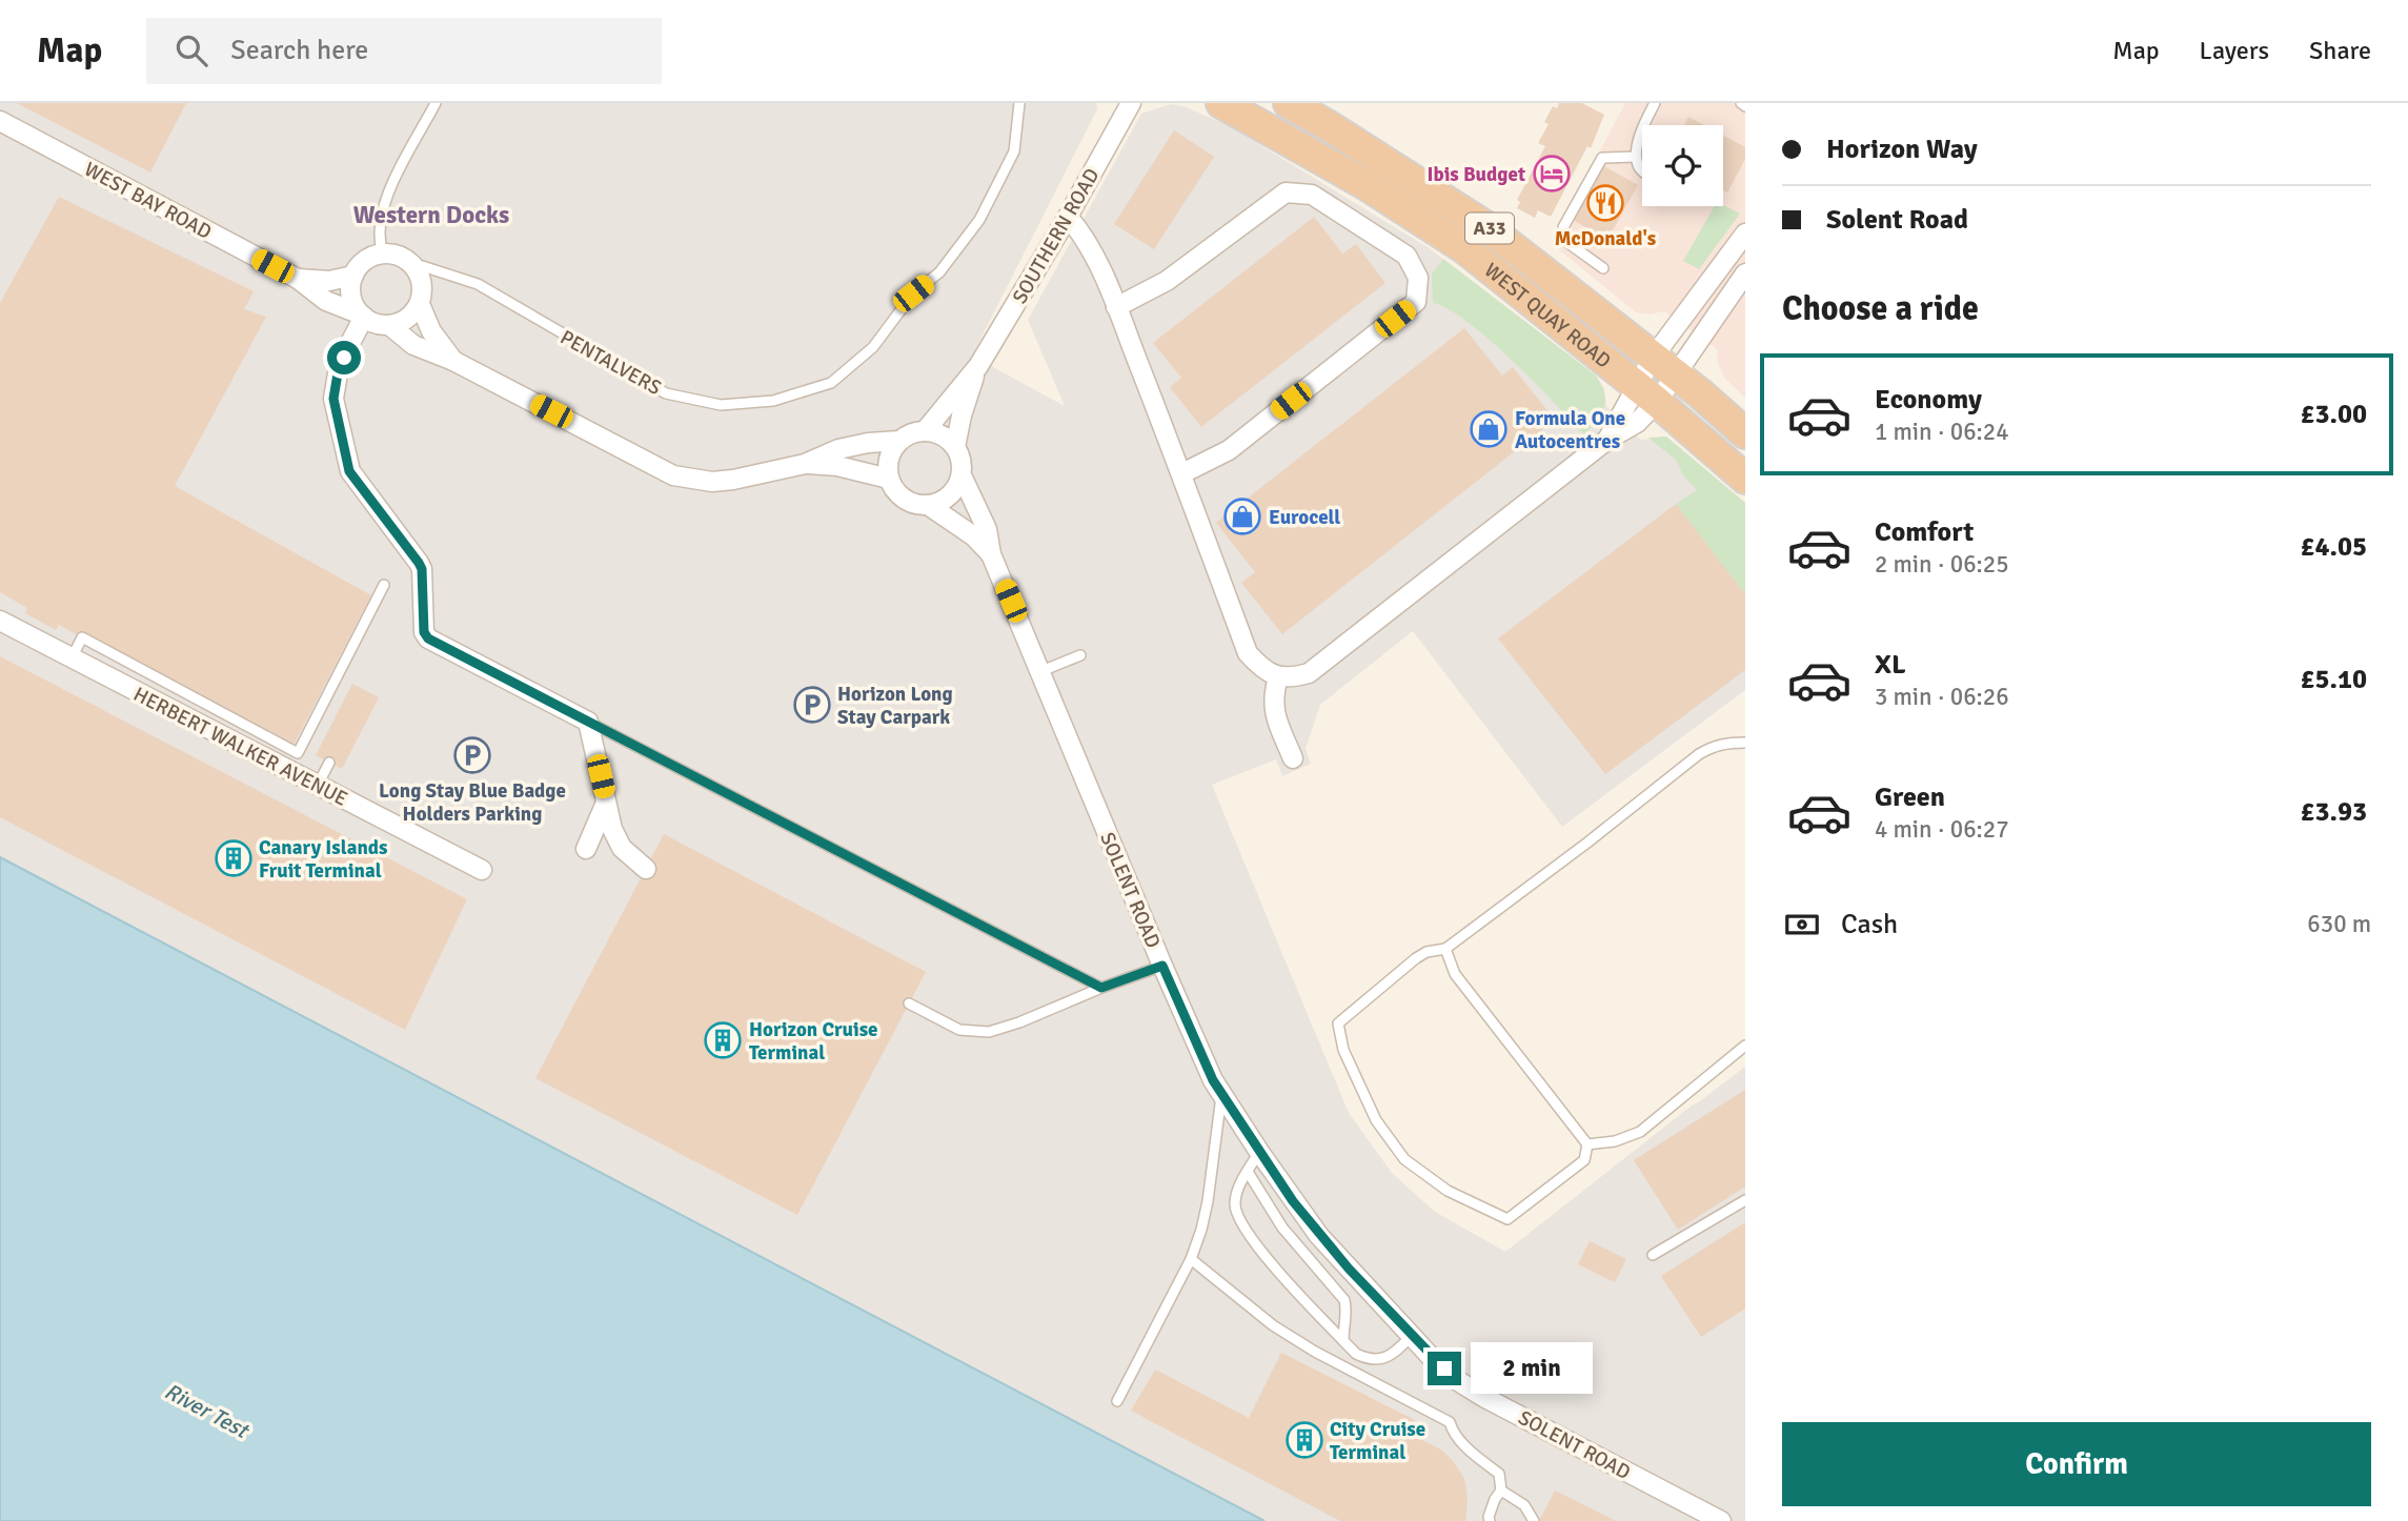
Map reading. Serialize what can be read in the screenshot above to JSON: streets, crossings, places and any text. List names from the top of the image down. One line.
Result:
{"streets":{"highway":["A33","WEST QUAY ROAD"],"street":["WEST BAY ROAD","SOUTHERN ROAD","HERBERT WALKER AVENUE","SOLENT ROAD"],"lane":["PENTALVERS"]},"crossings":[["WEST BAY ROAD","PENTALVERS"],["SOUTHERN ROAD","SOLENT ROAD"]],"districts":["Western Docks"],"water":["River Test"],"places":{"hotel":["Ibis Budget"],"restaurant":["McDonald's"],"shop":["Formula One Autocentres","Eurocell"],"parking":["Horizon Long Stay Carpark","Long Stay Blue Badge Holders Parking"],"building":["Canary Islands Fruit Terminal","Horizon Cruise Terminal","City Cruise Terminal"]},"page":{"header":"Map","search":"Search here","nav":["Map","Layers","Share"],"banner":["Horizon Way","Solent Road"],"heading":"Choose a ride","list":[{"name":"Economy","note":"1 min · 06:24","value":"£3.00"},{"name":"Comfort","note":"2 min · 06:25","value":"£4.05"},{"name":"XL","note":"3 min · 06:26","value":"£5.10"},{"name":"Green","note":"4 min · 06:27","value":"£3.93"}],"pay":["Cash","630 m"],"bubble":"2 min","buttons":"Confirm"}}
